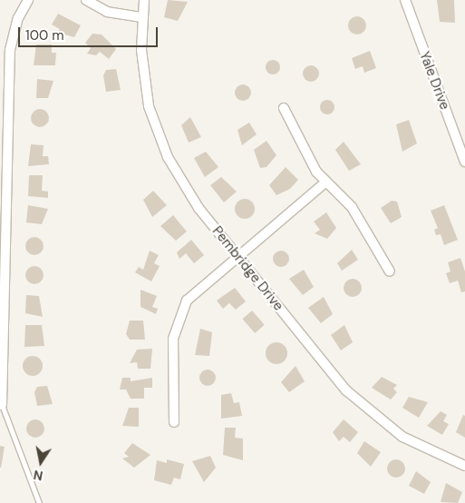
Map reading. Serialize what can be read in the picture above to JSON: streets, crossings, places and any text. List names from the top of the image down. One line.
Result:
{"streets":{"street":["Yale Drive","Pembridge Drive"]},"scale_bar":"100 m","north":"bottom"}
